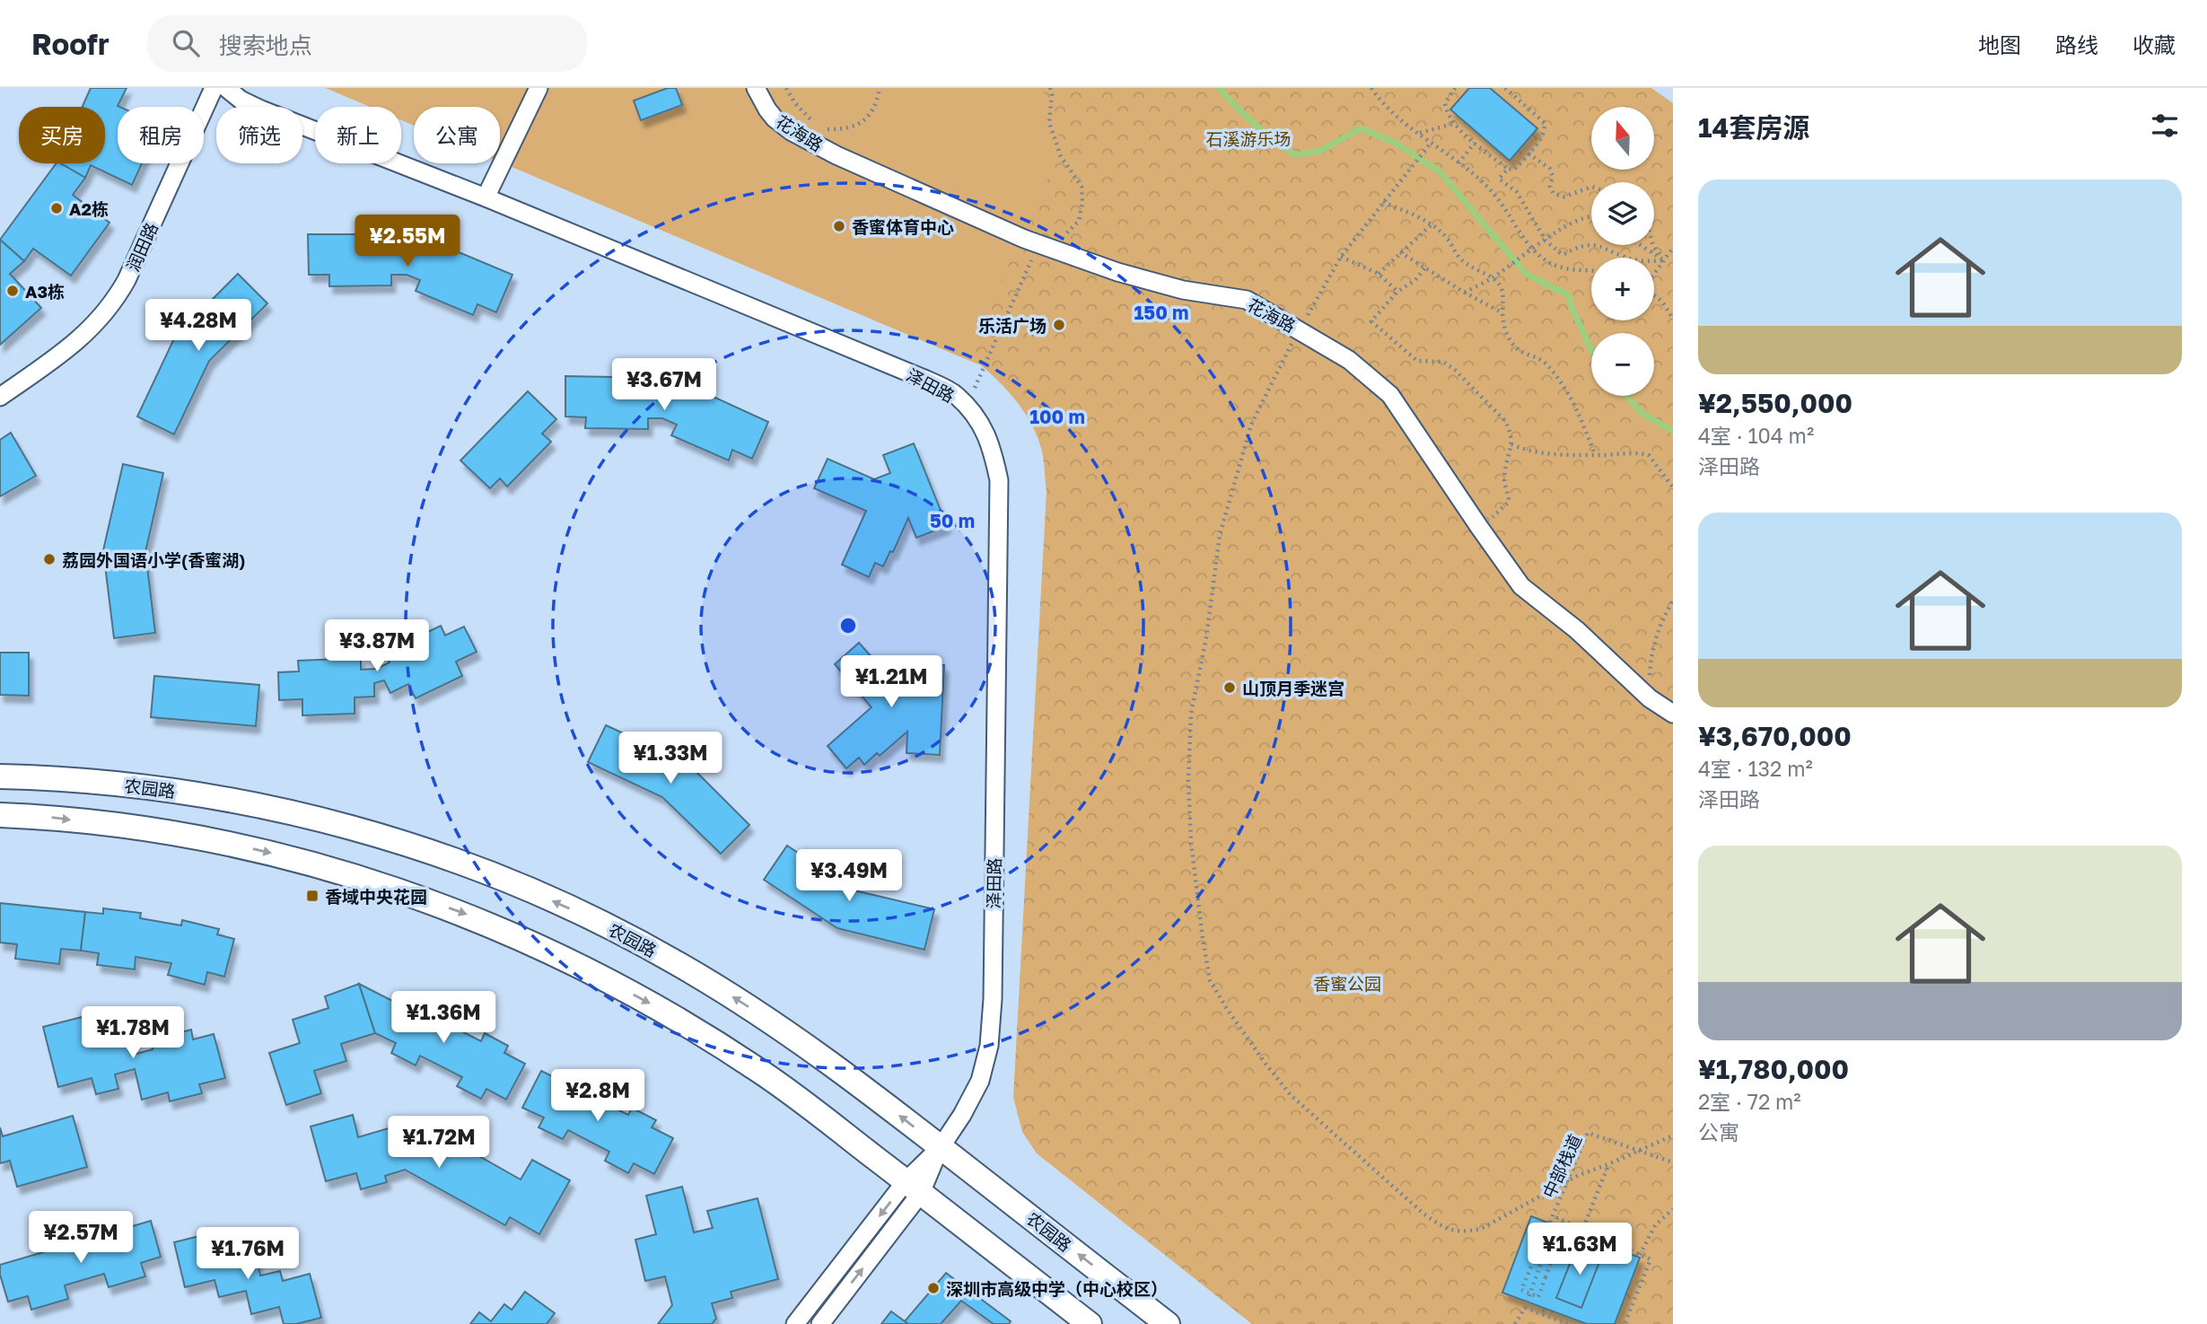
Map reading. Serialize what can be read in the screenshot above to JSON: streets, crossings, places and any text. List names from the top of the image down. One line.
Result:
{"streets":{"main road":["农园路"],"street":["花海路","润田路","泽田路"],"path":["中部栈道"]},"crossings":[["泽田路","农园路"]],"parks":["石溪游乐场","香蜜公园"],"places":{"other":["A2栋","香蜜体育中心","A3栋","乐活广场","荔园外国语小学(香蜜湖)","山顶月季迷宫","深圳市高级中学（中心校区）"],"transit":["香域中央花园"]},"north":"top","page":{"header":"Roofr","search":"搜索地点","nav":["地图","路线","收藏"],"heading":"14套房源","map_buttons":["+","−"],"chip":["买房","租房","筛选","新上","公寓"],"list":[{"name":"¥2,550,000","note":"4室 · 104 m² · 泽田路"},{"name":"¥3,670,000","note":"4室 · 132 m² · 泽田路"},{"name":"¥1,780,000","note":"2室 · 72 m² · 公寓"}],"price":["¥2.55M","¥4.28M","¥3.67M","¥3.87M","¥1.21M","¥1.33M","¥3.49M","¥1.36M","¥1.78M","¥2.8M","¥1.72M","¥2.57M","¥1.63M","¥1.76M"]},"rings":["150 m","100 m","50 m"]}
